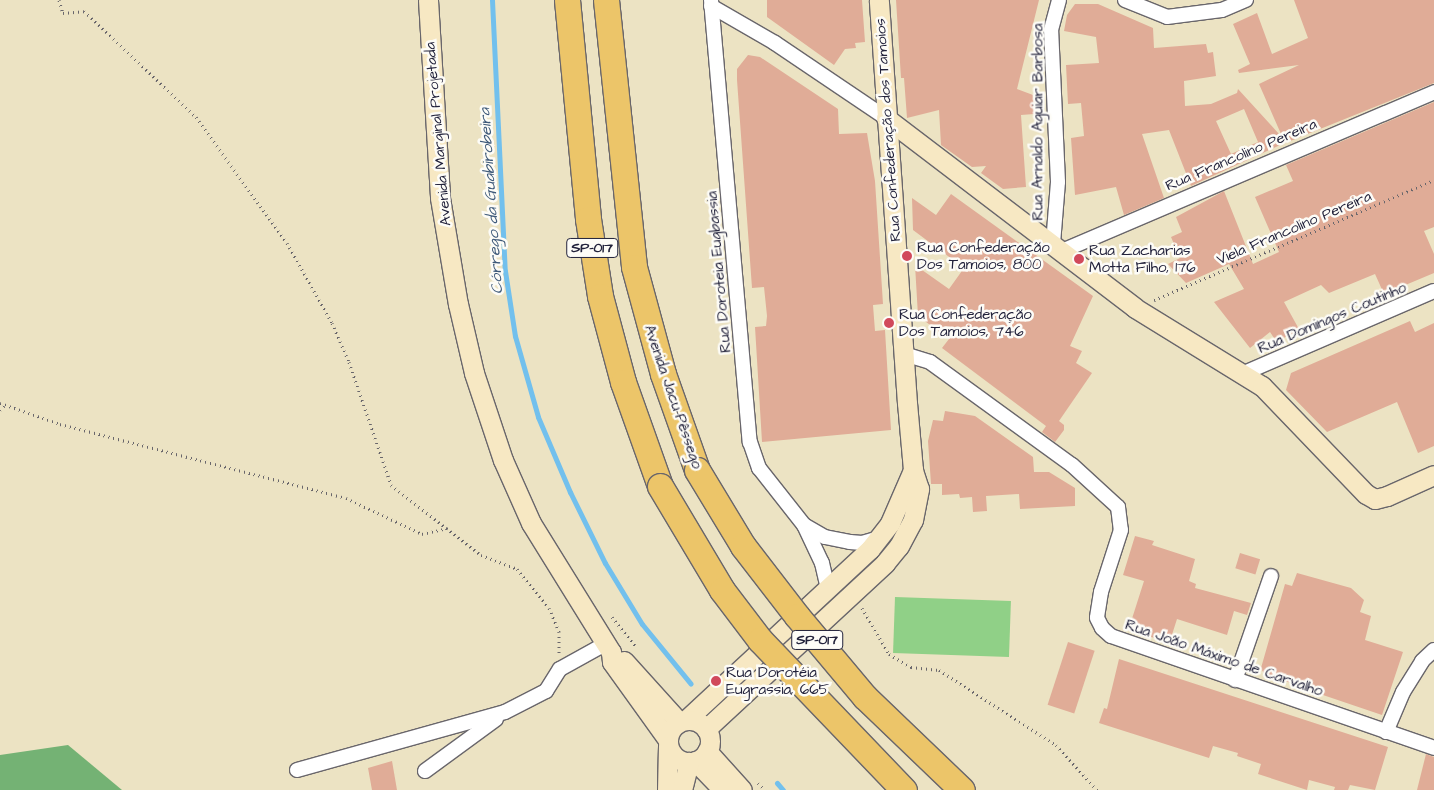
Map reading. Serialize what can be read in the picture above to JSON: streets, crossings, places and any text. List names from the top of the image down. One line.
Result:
{"streets":{"highway":["SP-017","Avenida Jacu-Pêssego"],"main road":["Rua Confederação dos Tamoios","Avenida Marginal Projetada"],"street":["Rua Arnaldo Aguiar Barbosa","Rua Francolino Pereira","Rua Doroteia Eugbassia","Rua Domingos Coutinho","Rua João Máximo de Carvalho"],"path":["Viela Francolino Pereira"]},"crossings":[["Rua Arnaldo Aguiar Barbosa","Rua Francolino Pereira"],["Rua Confederação dos Tamoios","Avenida Marginal Projetada"],["Rua Confederação dos Tamoios","Rua Doroteia Eugbassia"],["Rua Confederação dos Tamoios","Rua João Máximo de Carvalho"]],"water":["Córrego da Guabirobeira"],"places":["Rua Confederação Dos Tamoios, 800","Rua Zacharias Motta Filho, 176","Rua Confederação Dos Tamoios, 746","Rua Dorotéia Eugrassia, 665"]}
